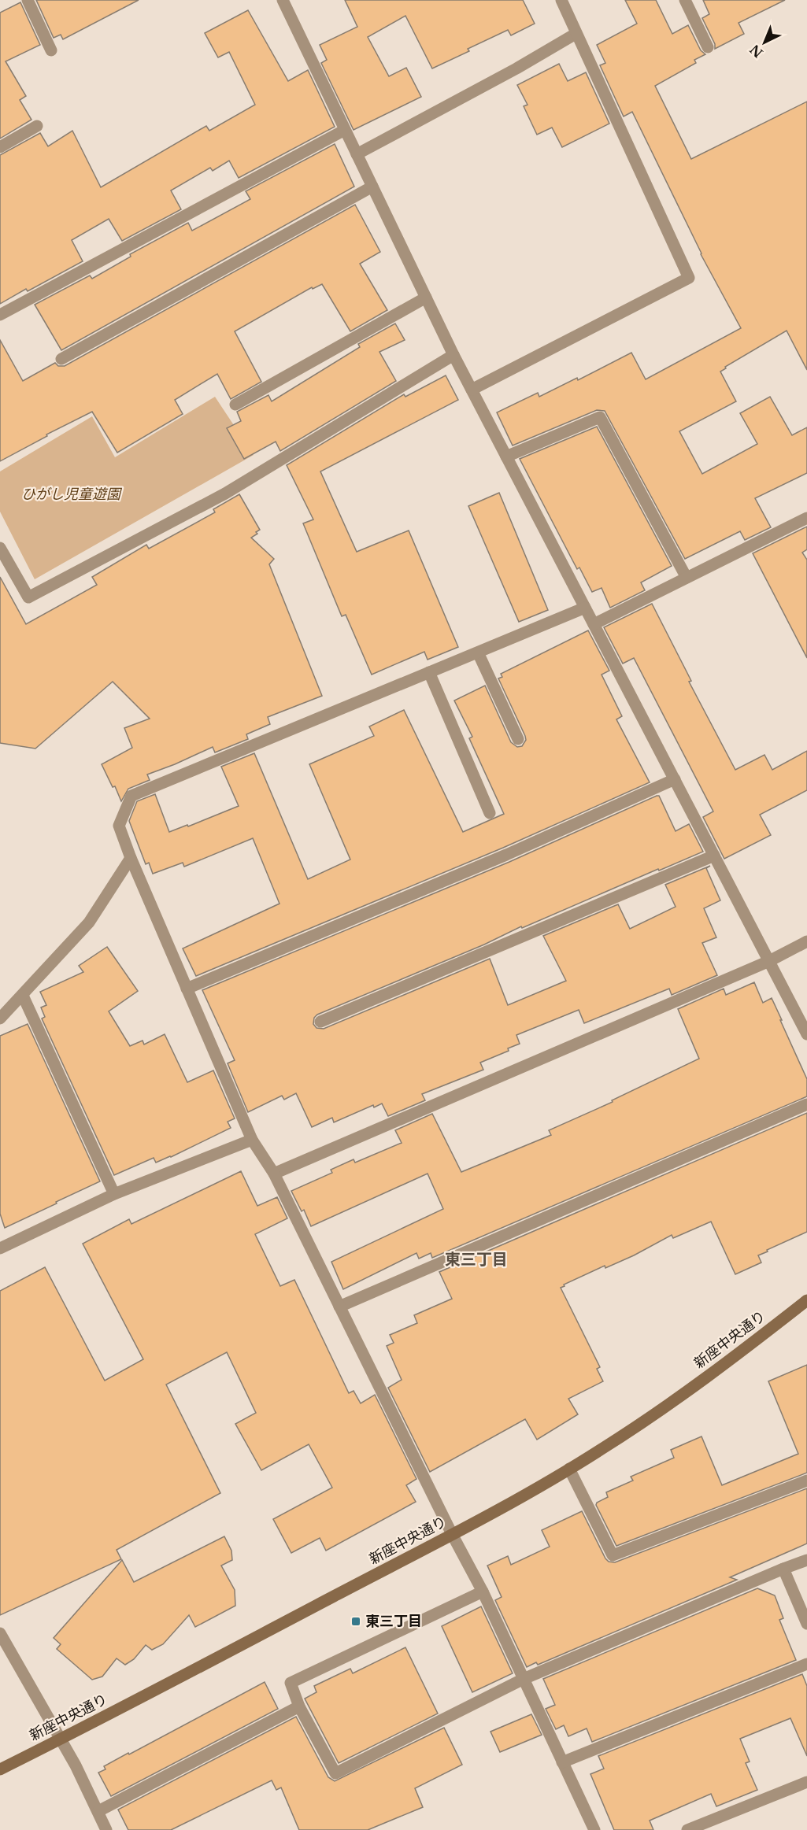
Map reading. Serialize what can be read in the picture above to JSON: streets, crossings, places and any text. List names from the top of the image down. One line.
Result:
{"streets":{"street":["新座中央通り"]},"districts":["東三丁目"],"parks":["ひがし児童遊園"],"places":{"transit":["東三丁目"]},"north":"bottom left"}
